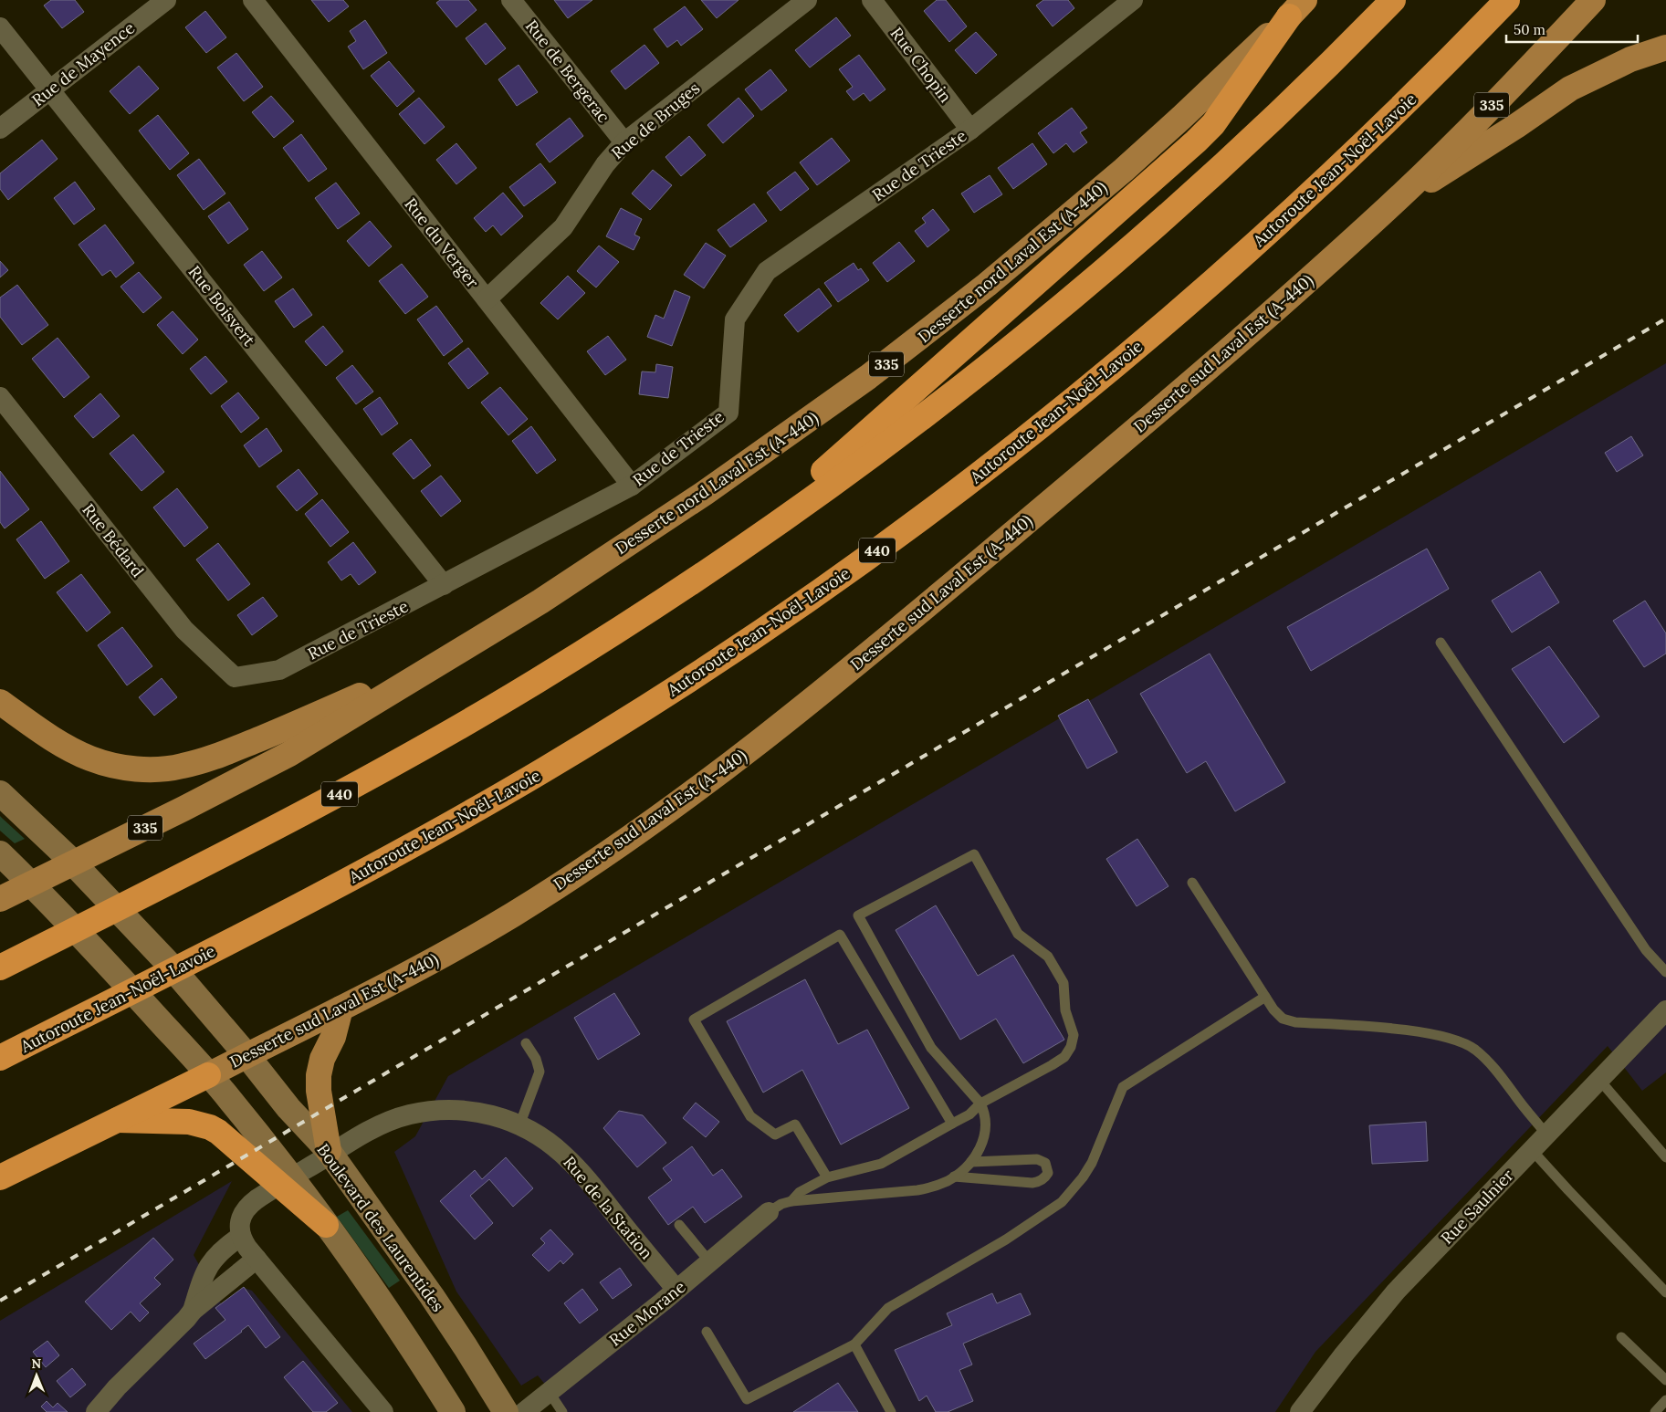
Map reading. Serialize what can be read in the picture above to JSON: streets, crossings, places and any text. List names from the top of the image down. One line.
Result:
{"streets":{"highway":["Autoroute Jean-Noël-Lavoie","440"],"main road":["335","Desserte nord Laval Est (A-440)","Desserte sud Laval Est (A-440)","Boulevard des Laurentides"],"street":["Rue de Mayence","Rue Chopin","Rue de Bergerac","Rue de Bruges","Rue de Trieste","Rue du Verger","Rue Boisvert","Rue Bédard","Rue Saulnier","Rue de la Station","Rue Morane"]},"crossings":[["Rue de Mayence","Rue Boisvert"],["Rue Chopin","Rue de Trieste"],["Rue de Bergerac","Rue de Bruges"],["335","Desserte nord Laval Est (A-440)"],["Rue de Bruges","Rue du Verger"],["Rue de Trieste","Rue du Verger"],["Rue de Trieste","Rue Boisvert"],["Rue de Trieste","Rue Bédard"],["Desserte sud Laval Est (A-440)","Boulevard des Laurentides"],["Rue de la Station","Rue Morane"]],"scale_bar":"50 m","north":"top"}
